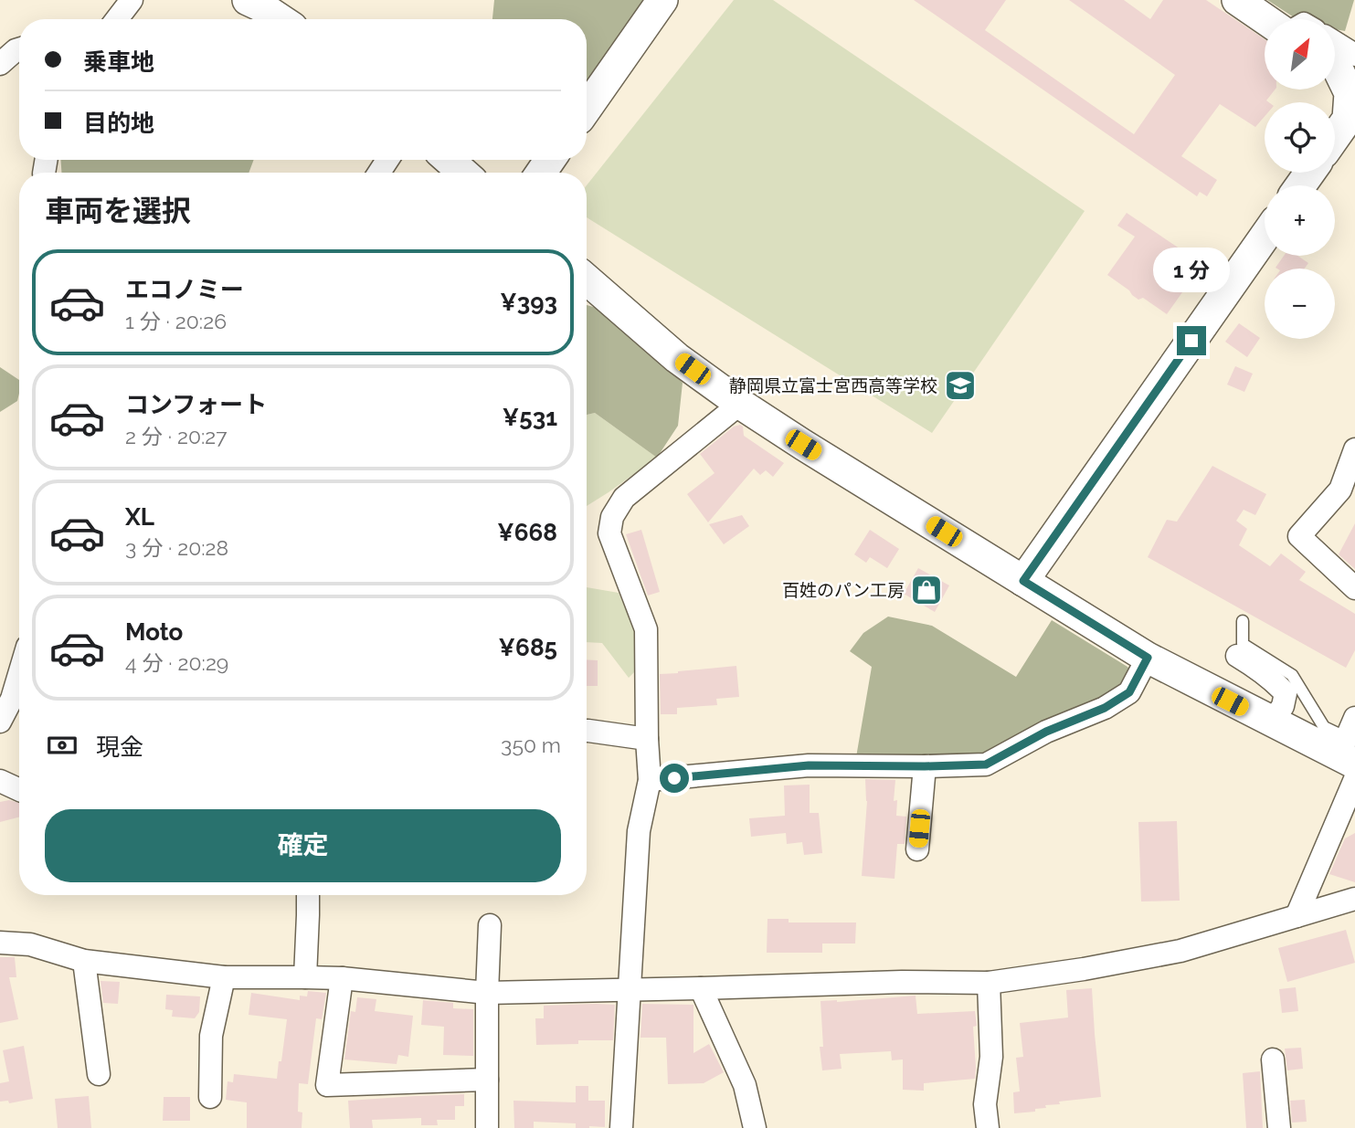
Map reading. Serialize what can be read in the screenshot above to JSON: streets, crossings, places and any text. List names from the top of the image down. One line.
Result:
{"places":{"school or university":["静岡県立富士宮西高等学校"],"shop":["百姓のパン工房"]},"north":"top right","page":{"map_buttons":["+","−"],"banner":["乗車地","目的地"],"heading":"車両を選択","bubble":"1 分","list":[{"name":"エコノミー","note":"1 分 · 20:26","value":"¥393"},{"name":"コンフォート","note":"2 分 · 20:27","value":"¥531"},{"name":"XL","note":"3 分 · 20:28","value":"¥668"},{"name":"Moto","note":"4 分 · 20:29","value":"¥685"}],"pay":["現金","350 m"],"buttons":"確定"}}
